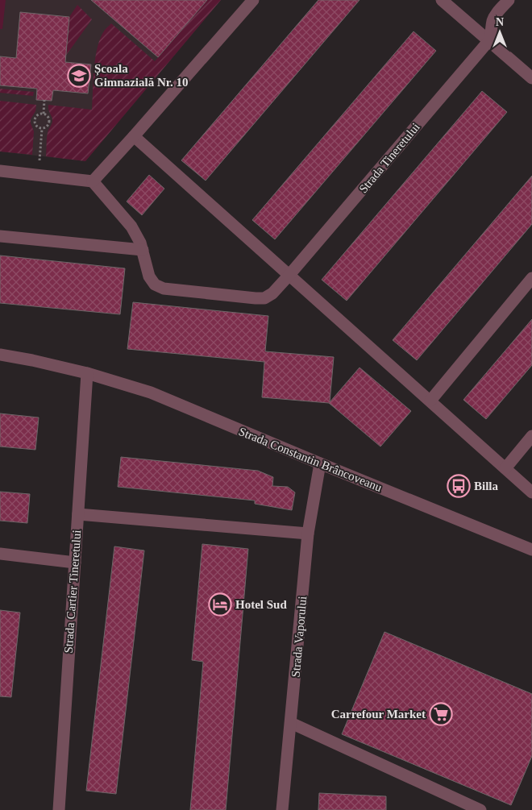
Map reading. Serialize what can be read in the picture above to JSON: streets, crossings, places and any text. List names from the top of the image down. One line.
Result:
{"streets":{"street":["Strada Tineretului","Strada Constantin Brâncoveanu","Strada Cartier Tineretului","Strada Vaporului"]},"crossings":[["Strada Constantin Brâncoveanu","Strada Cartier Tineretului"],["Strada Constantin Brâncoveanu","Strada Vaporului"]],"places":{"school or university":["Școala Gimnazială Nr. 10"],"bus stop":["Billa"],"hotel":["Hotel Sud"],"supermarket":["Carrefour Market"]},"north":"top"}
